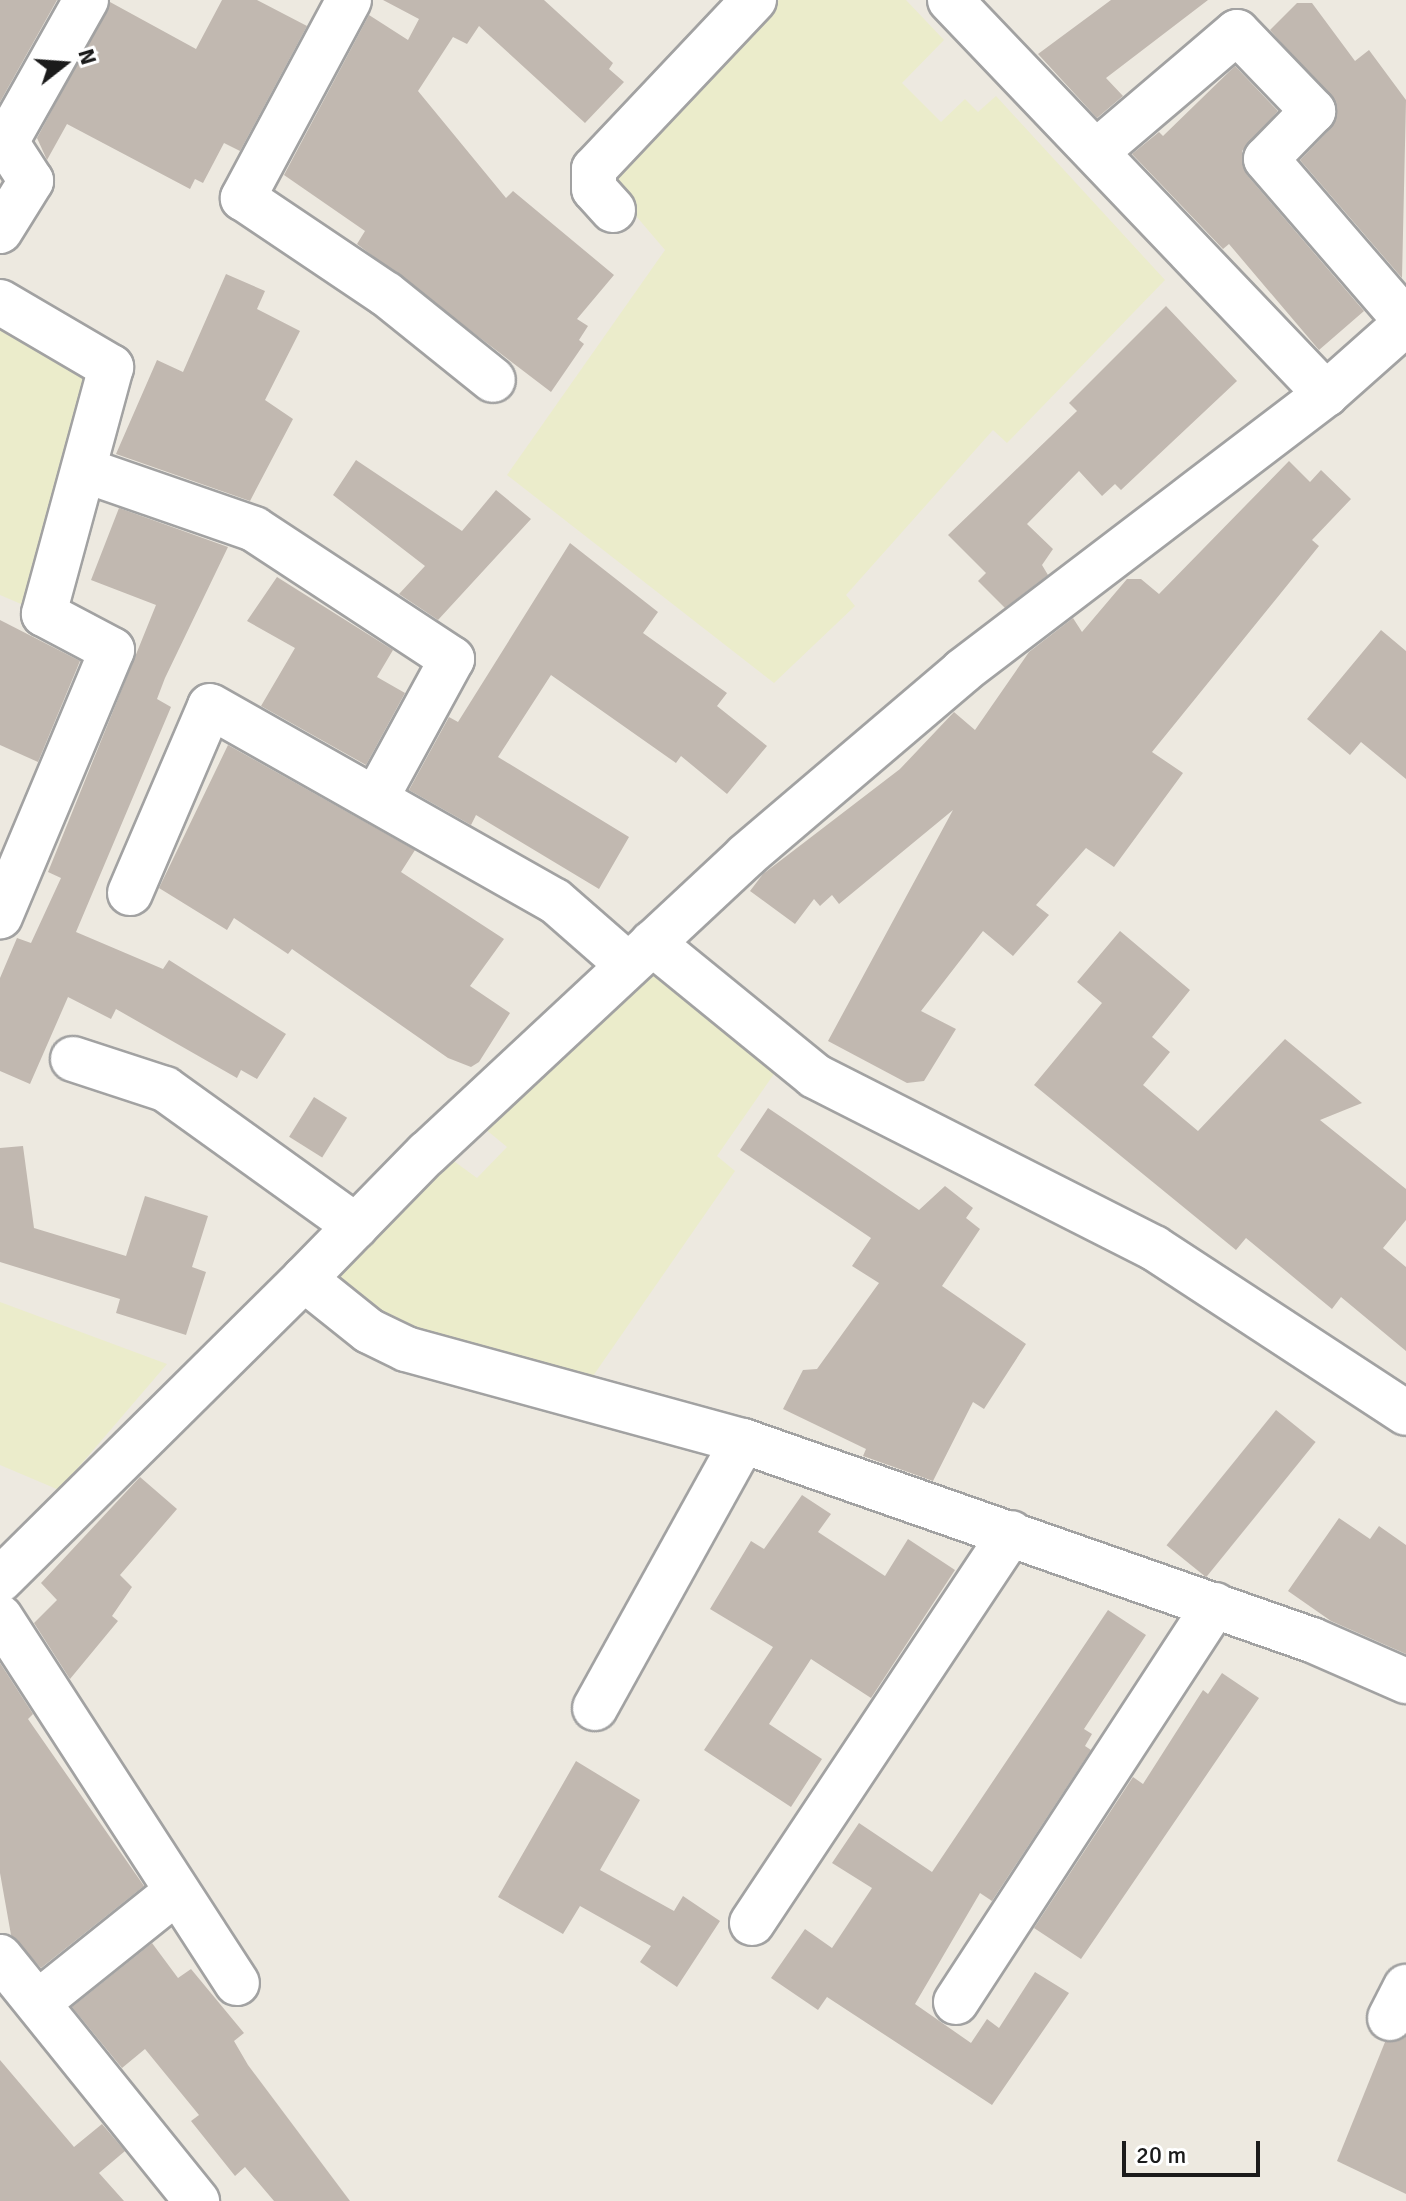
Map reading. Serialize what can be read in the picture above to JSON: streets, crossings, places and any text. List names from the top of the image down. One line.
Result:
{"scale_bar":"20 m","north":"right"}
